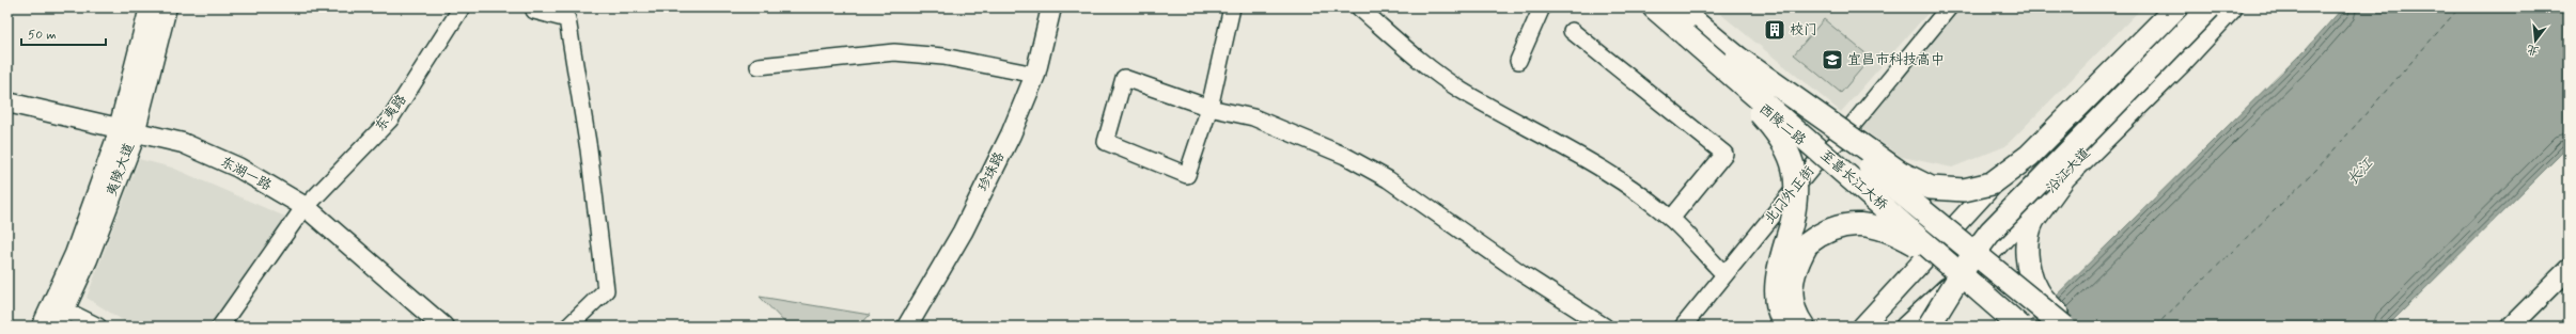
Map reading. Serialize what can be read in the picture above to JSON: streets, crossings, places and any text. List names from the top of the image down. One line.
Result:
{"streets":{"highway":["至喜长江大桥"],"main road":["西陵二路","夷陵大道","沿江大道","珍珠路"],"street":["东夷路","北门外正街"]},"crossings":[["西陵二路","沿江大道"],["西陵二路","至喜长江大桥"],["西陵二路","北门外正街"],["沿江大道","至喜长江大桥"]],"water":["长江"],"places":{"building":["校门"],"school or university":["宜昌市科技高中"]},"scale_bar":"50 m","north":"bottom"}
